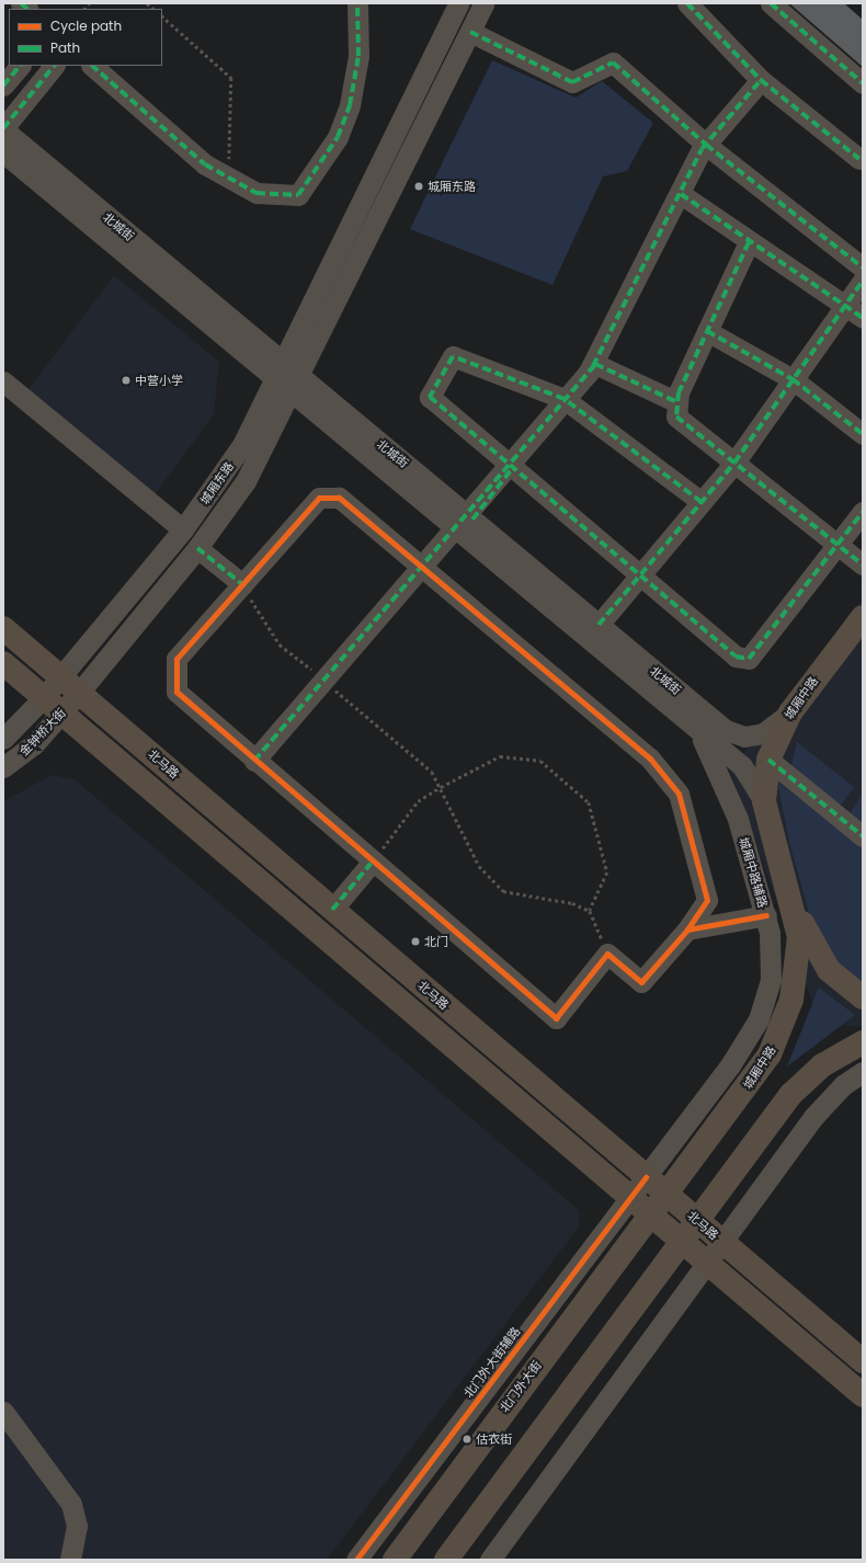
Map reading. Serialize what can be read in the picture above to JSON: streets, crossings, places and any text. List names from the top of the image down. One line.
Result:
{"streets":{"main road":["城厢中路","北马路","北门外大街"],"street":["北城街","城厢东路","金钟桥大街","城厢中路辅路","北门外大街辅路"]},"crossings":[["北城街","城厢东路"],["北城街","城厢中路"],["北城街","城厢中路辅路"],["城厢东路","金钟桥大街"],["城厢东路","北马路"],["城厢中路","北马路"],["城厢中路","北门外大街"],["金钟桥大街","北马路"],["北马路","城厢中路辅路"],["北马路","北门外大街辅路"],["北马路","北门外大街"],["城厢中路辅路","北门外大街辅路"]],"places":["城厢东路","中营小学","北门","估衣街"],"legend":["Cycle path","Path"]}
